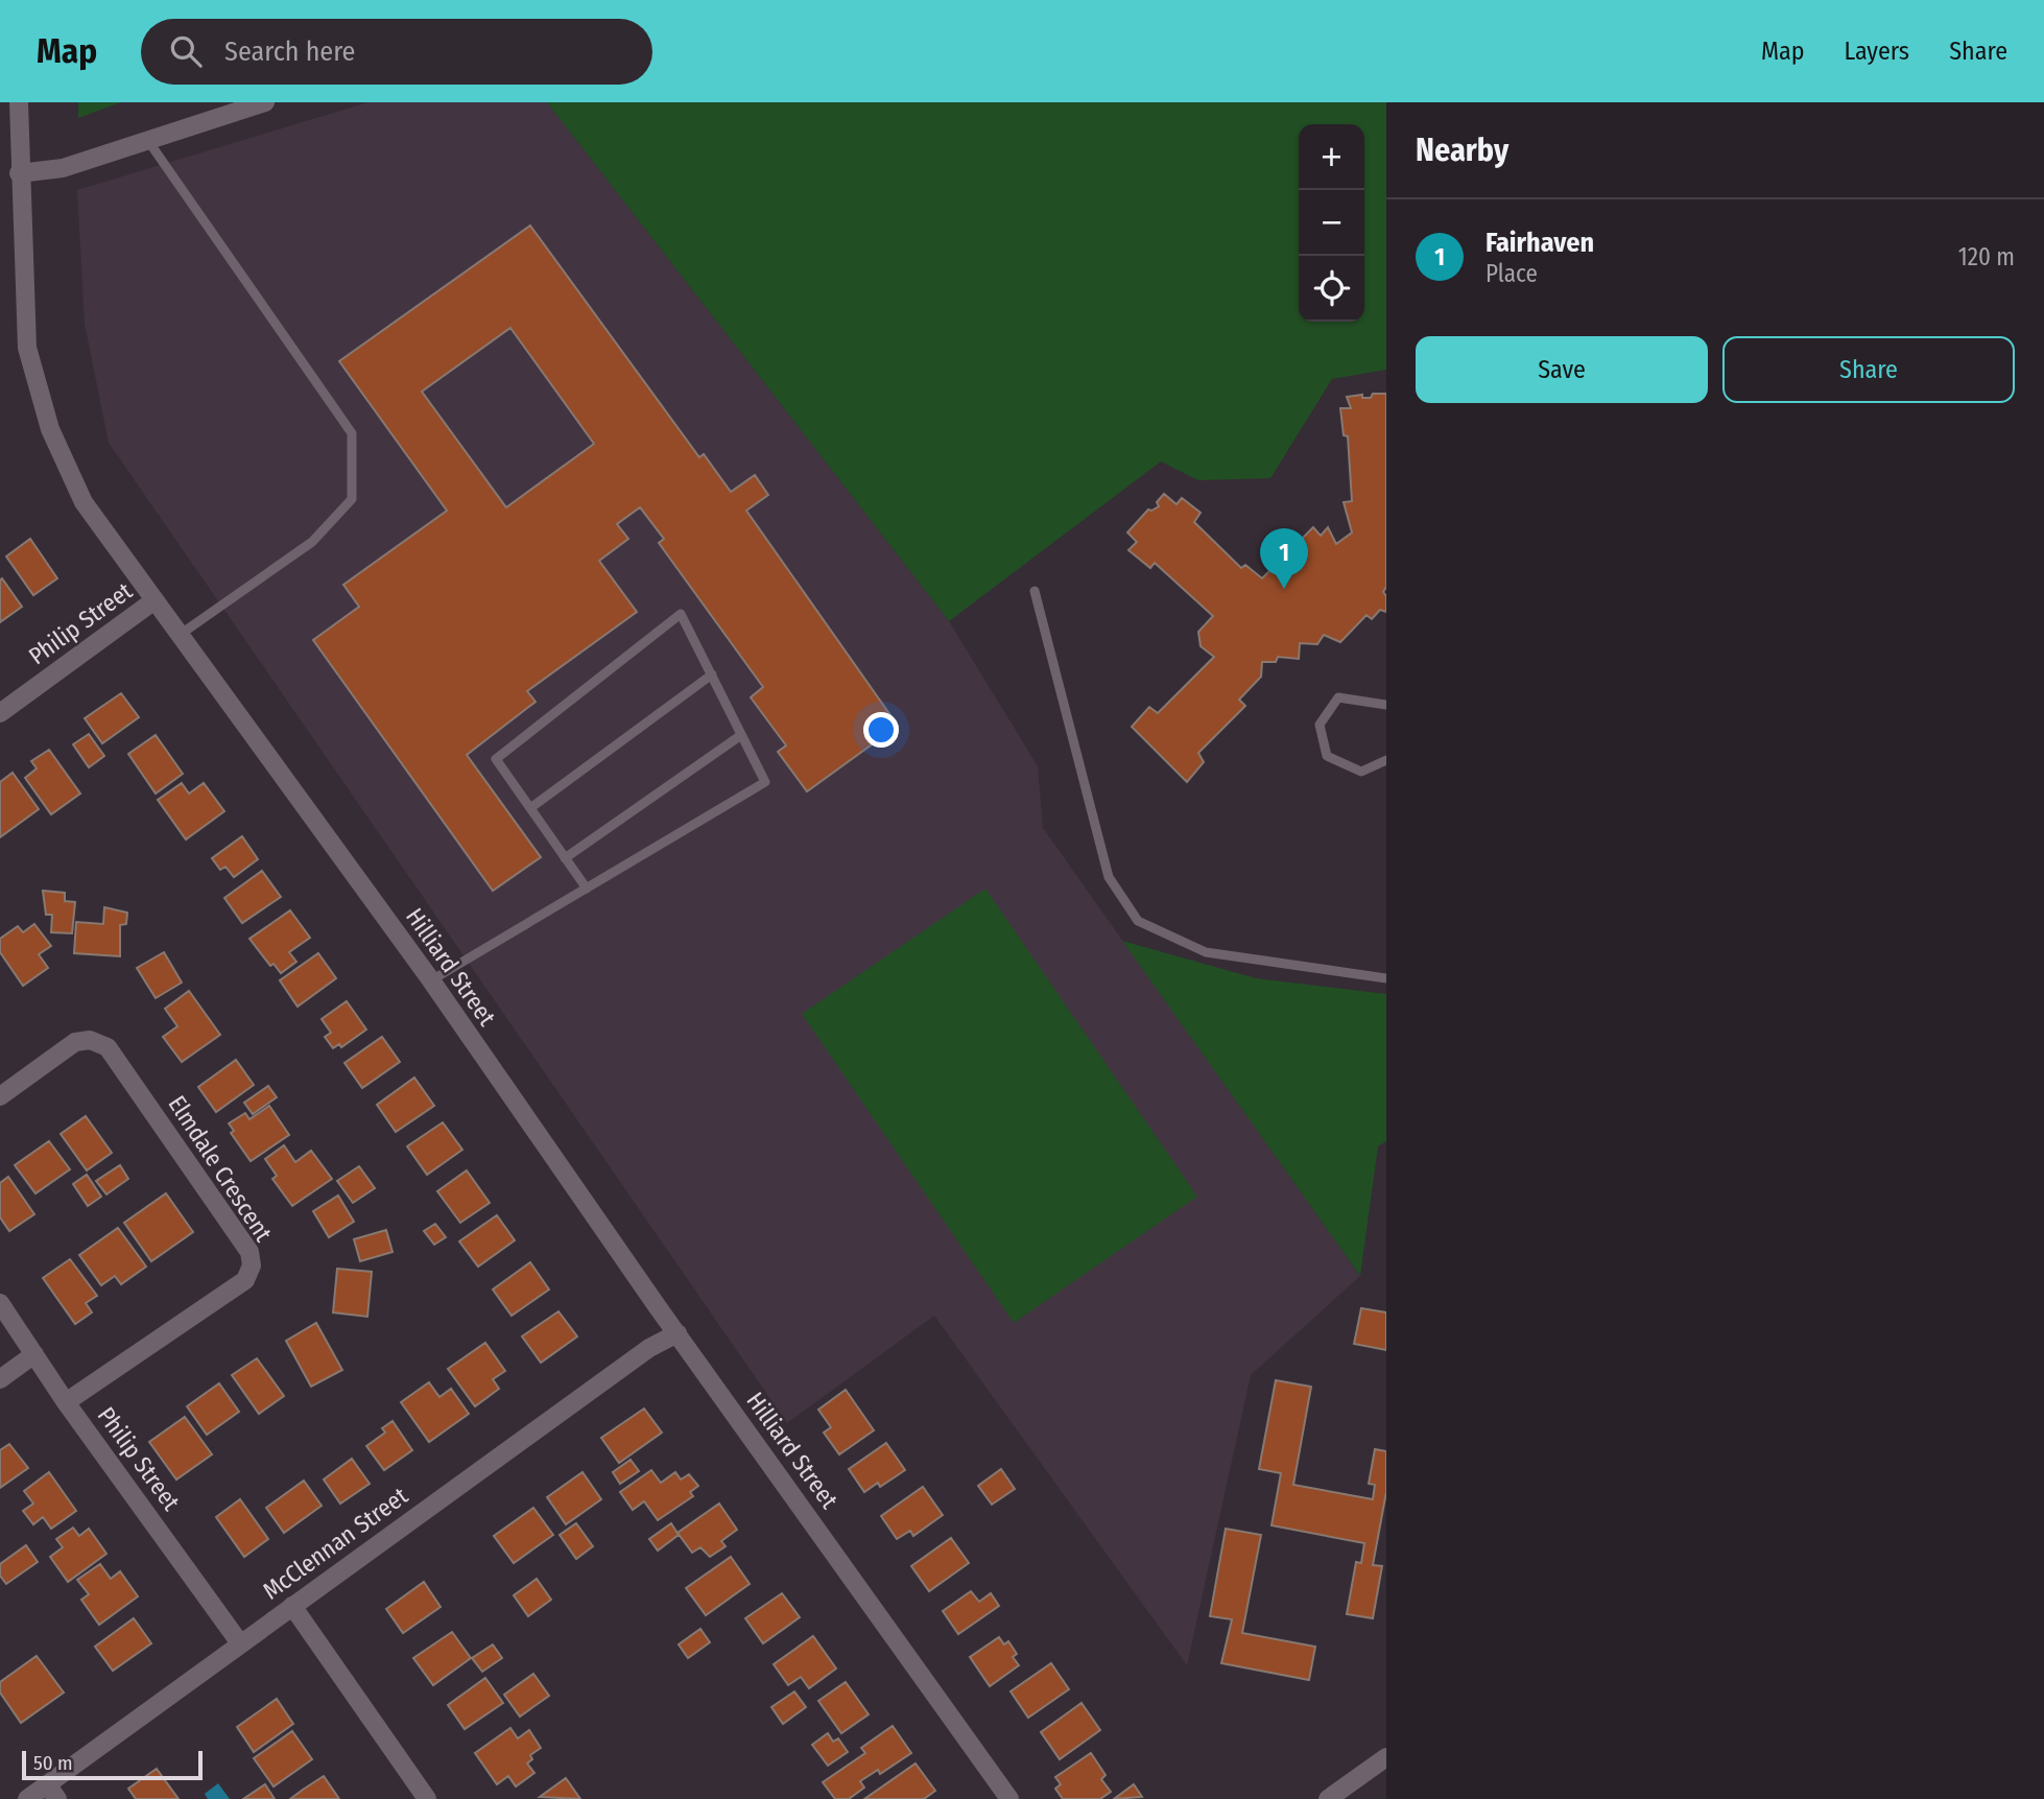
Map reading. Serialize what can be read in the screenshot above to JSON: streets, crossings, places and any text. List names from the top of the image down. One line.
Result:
{"streets":{"street":["Philip Street","Hilliard Street","Elmdale Crescent","McClennan Street"]},"crossings":[["Philip Street","Hilliard Street"],["Philip Street","Elmdale Crescent"],["Philip Street","McClennan Street"],["Hilliard Street","McClennan Street"]],"scale_bar":"50 m","page":{"header":"Map","search":"Search here","nav":["Map","Layers","Share"],"heading":"Nearby","map_buttons":["+","−"],"list":[{"mark":"1","name":"Fairhaven","note":"Place","value":"120 m"}],"buttons":["Save","Share"],"pins":"1","scale":"50 m"}}
